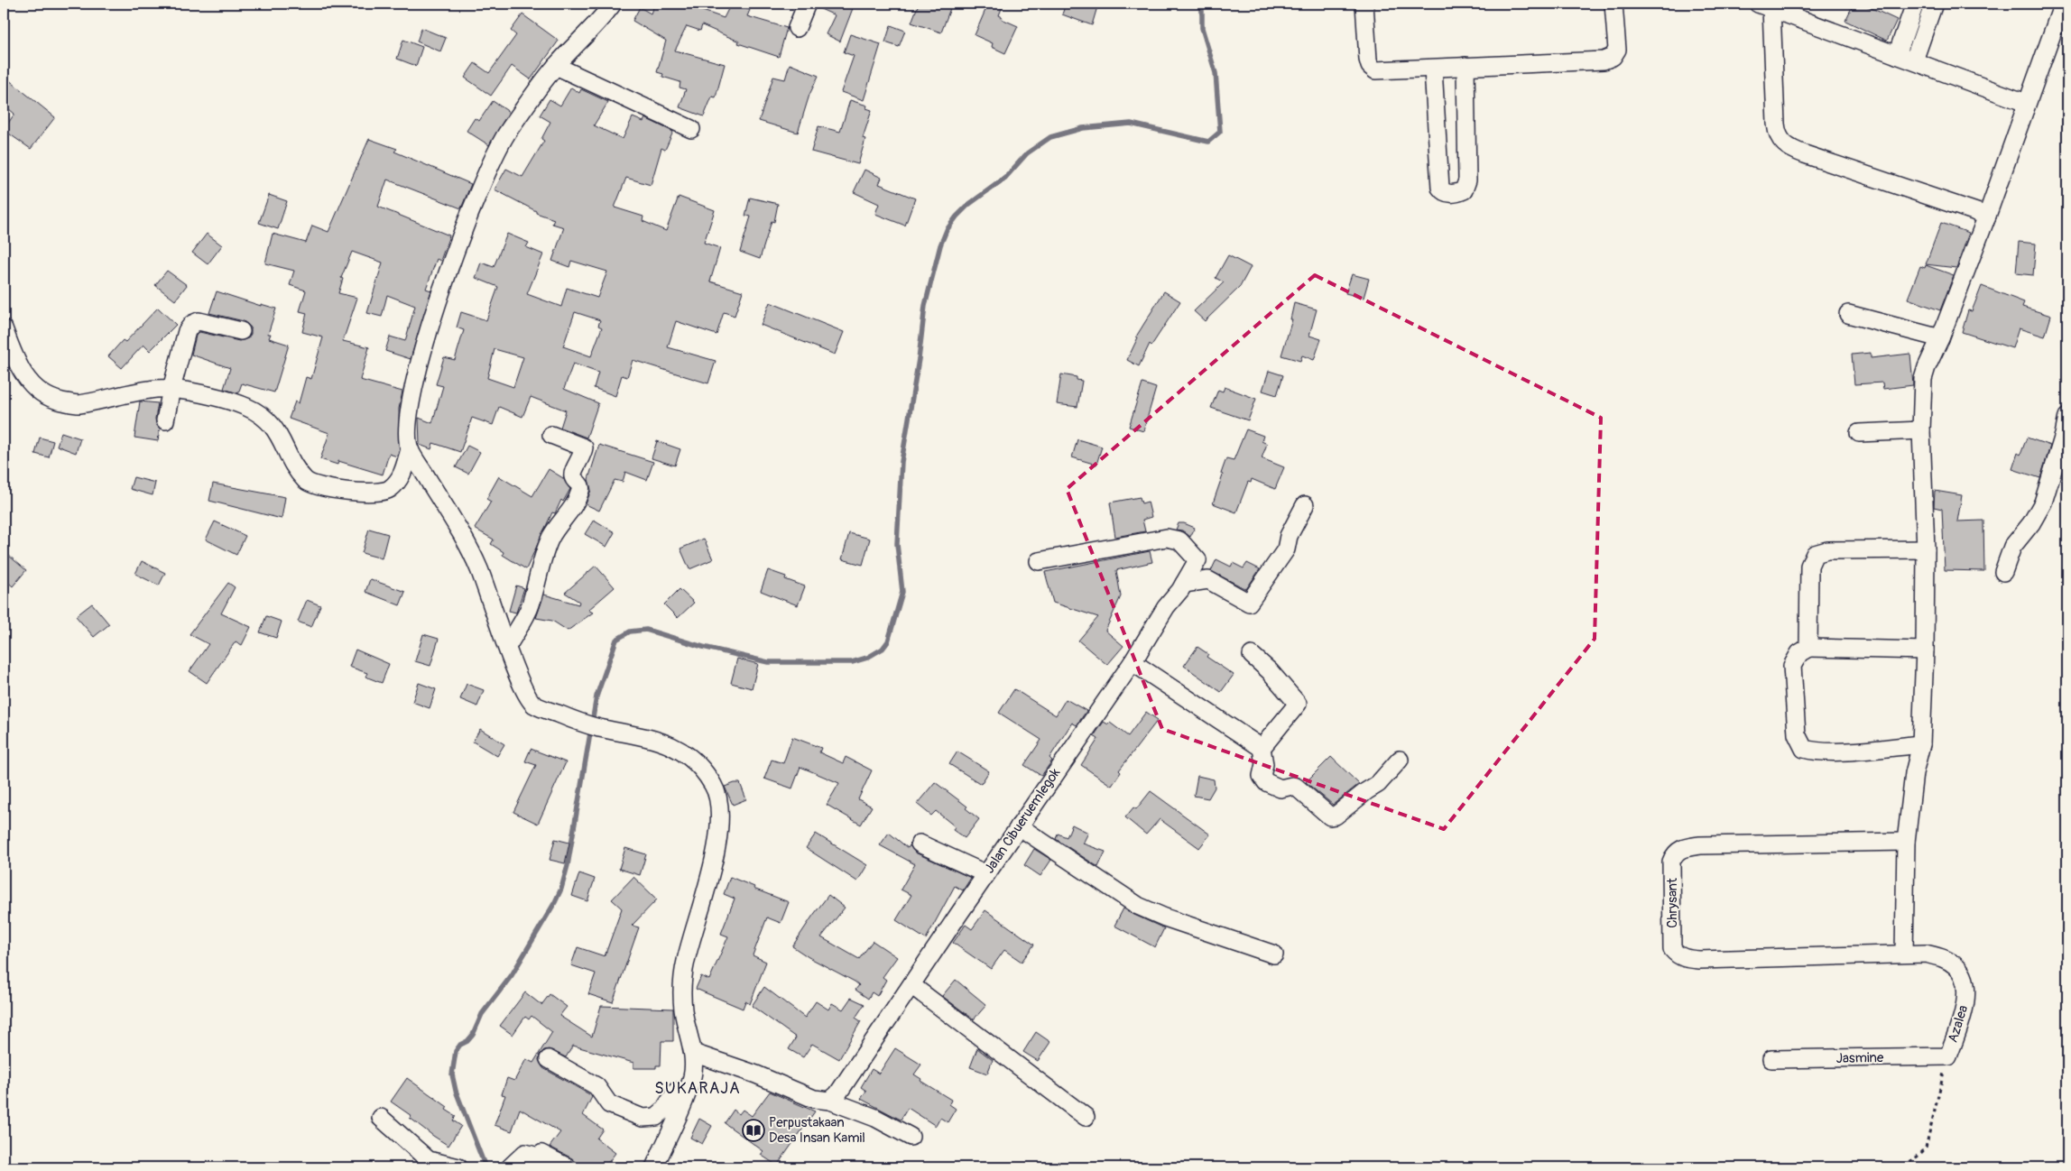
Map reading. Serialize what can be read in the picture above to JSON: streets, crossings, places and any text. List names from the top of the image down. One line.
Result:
{"streets":{"street":["Jalan Cibueruemlegok","Chrysant","Azalea","Jasmine"]},"crossings":[["Chrysant","Azalea"],["Azalea","Jasmine"]],"districts":["SUKARAJA"],"places":{"library":["Perpustakaan Desa Insan Kamil"]}}
